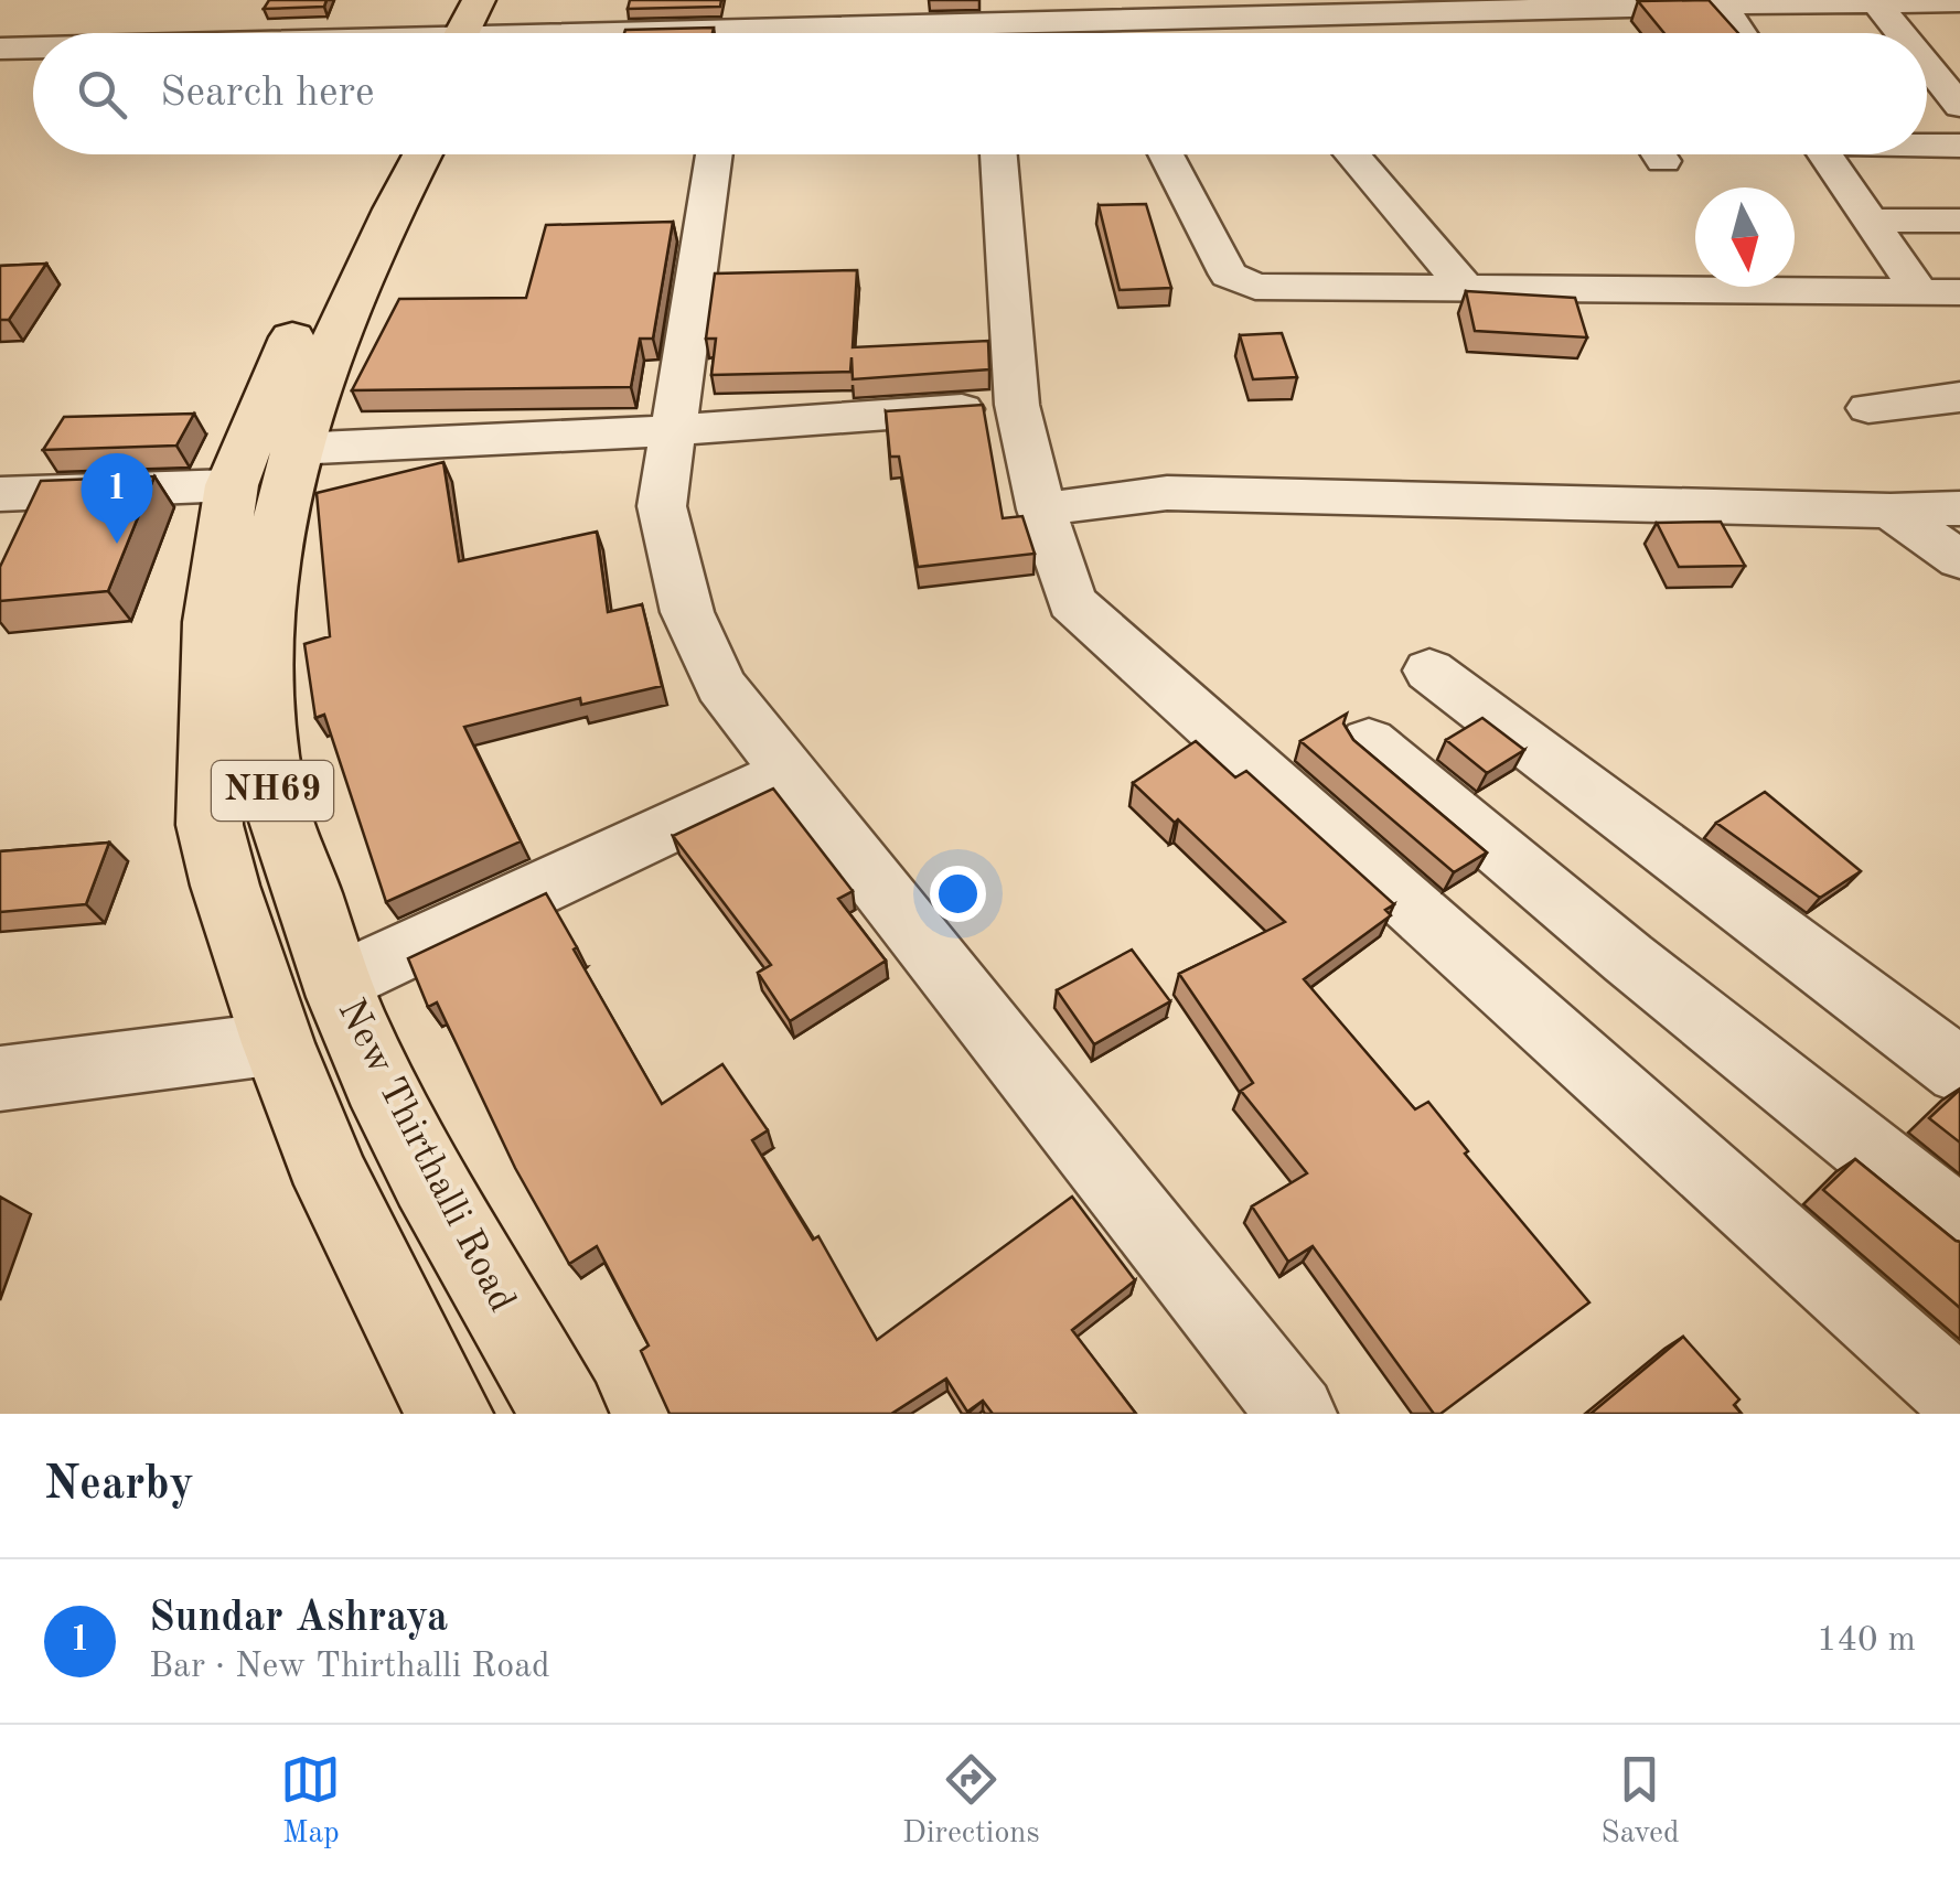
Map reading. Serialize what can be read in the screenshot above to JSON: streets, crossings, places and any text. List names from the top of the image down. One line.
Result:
{"streets":{"highway":["NH69","New Thirthalli Road"]},"north":"bottom","page":{"search":"Search here","pins":"1","heading":"Nearby","list":[{"mark":"1","name":"Sundar Ashraya","note":"Bar · New Thirthalli Road","value":"140 m"}],"nav":["Map","Directions","Saved"]}}
